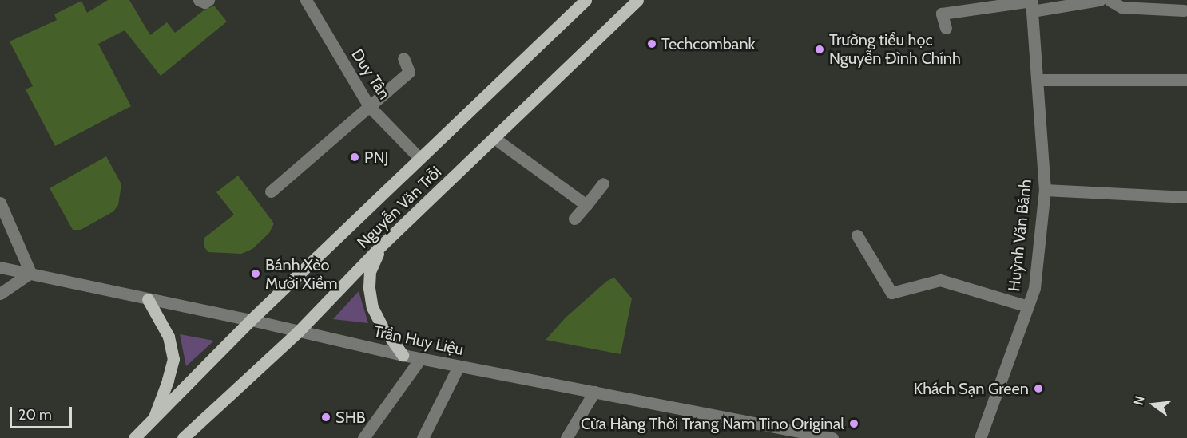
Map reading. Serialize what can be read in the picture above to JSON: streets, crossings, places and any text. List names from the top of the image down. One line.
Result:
{"streets":{"main road":["Nguyễn Văn Trỗi"],"street":["Duy Tân","Huỳnh Văn Bánh","Trần Huy Liệu"]},"crossings":[["Duy Tân","Nguyễn Văn Trỗi"],["Nguyễn Văn Trỗi","Trần Huy Liệu"]],"places":["Techcombank","Trường tiểu học Nguyễn Đình Chính","PNJ","Bánh Xèo Mười Xiềm","Khách Sạn Green","SHB","Cửa Hàng Thời Trang Nam Tino Original"],"scale_bar":"20 m","north":"left"}
